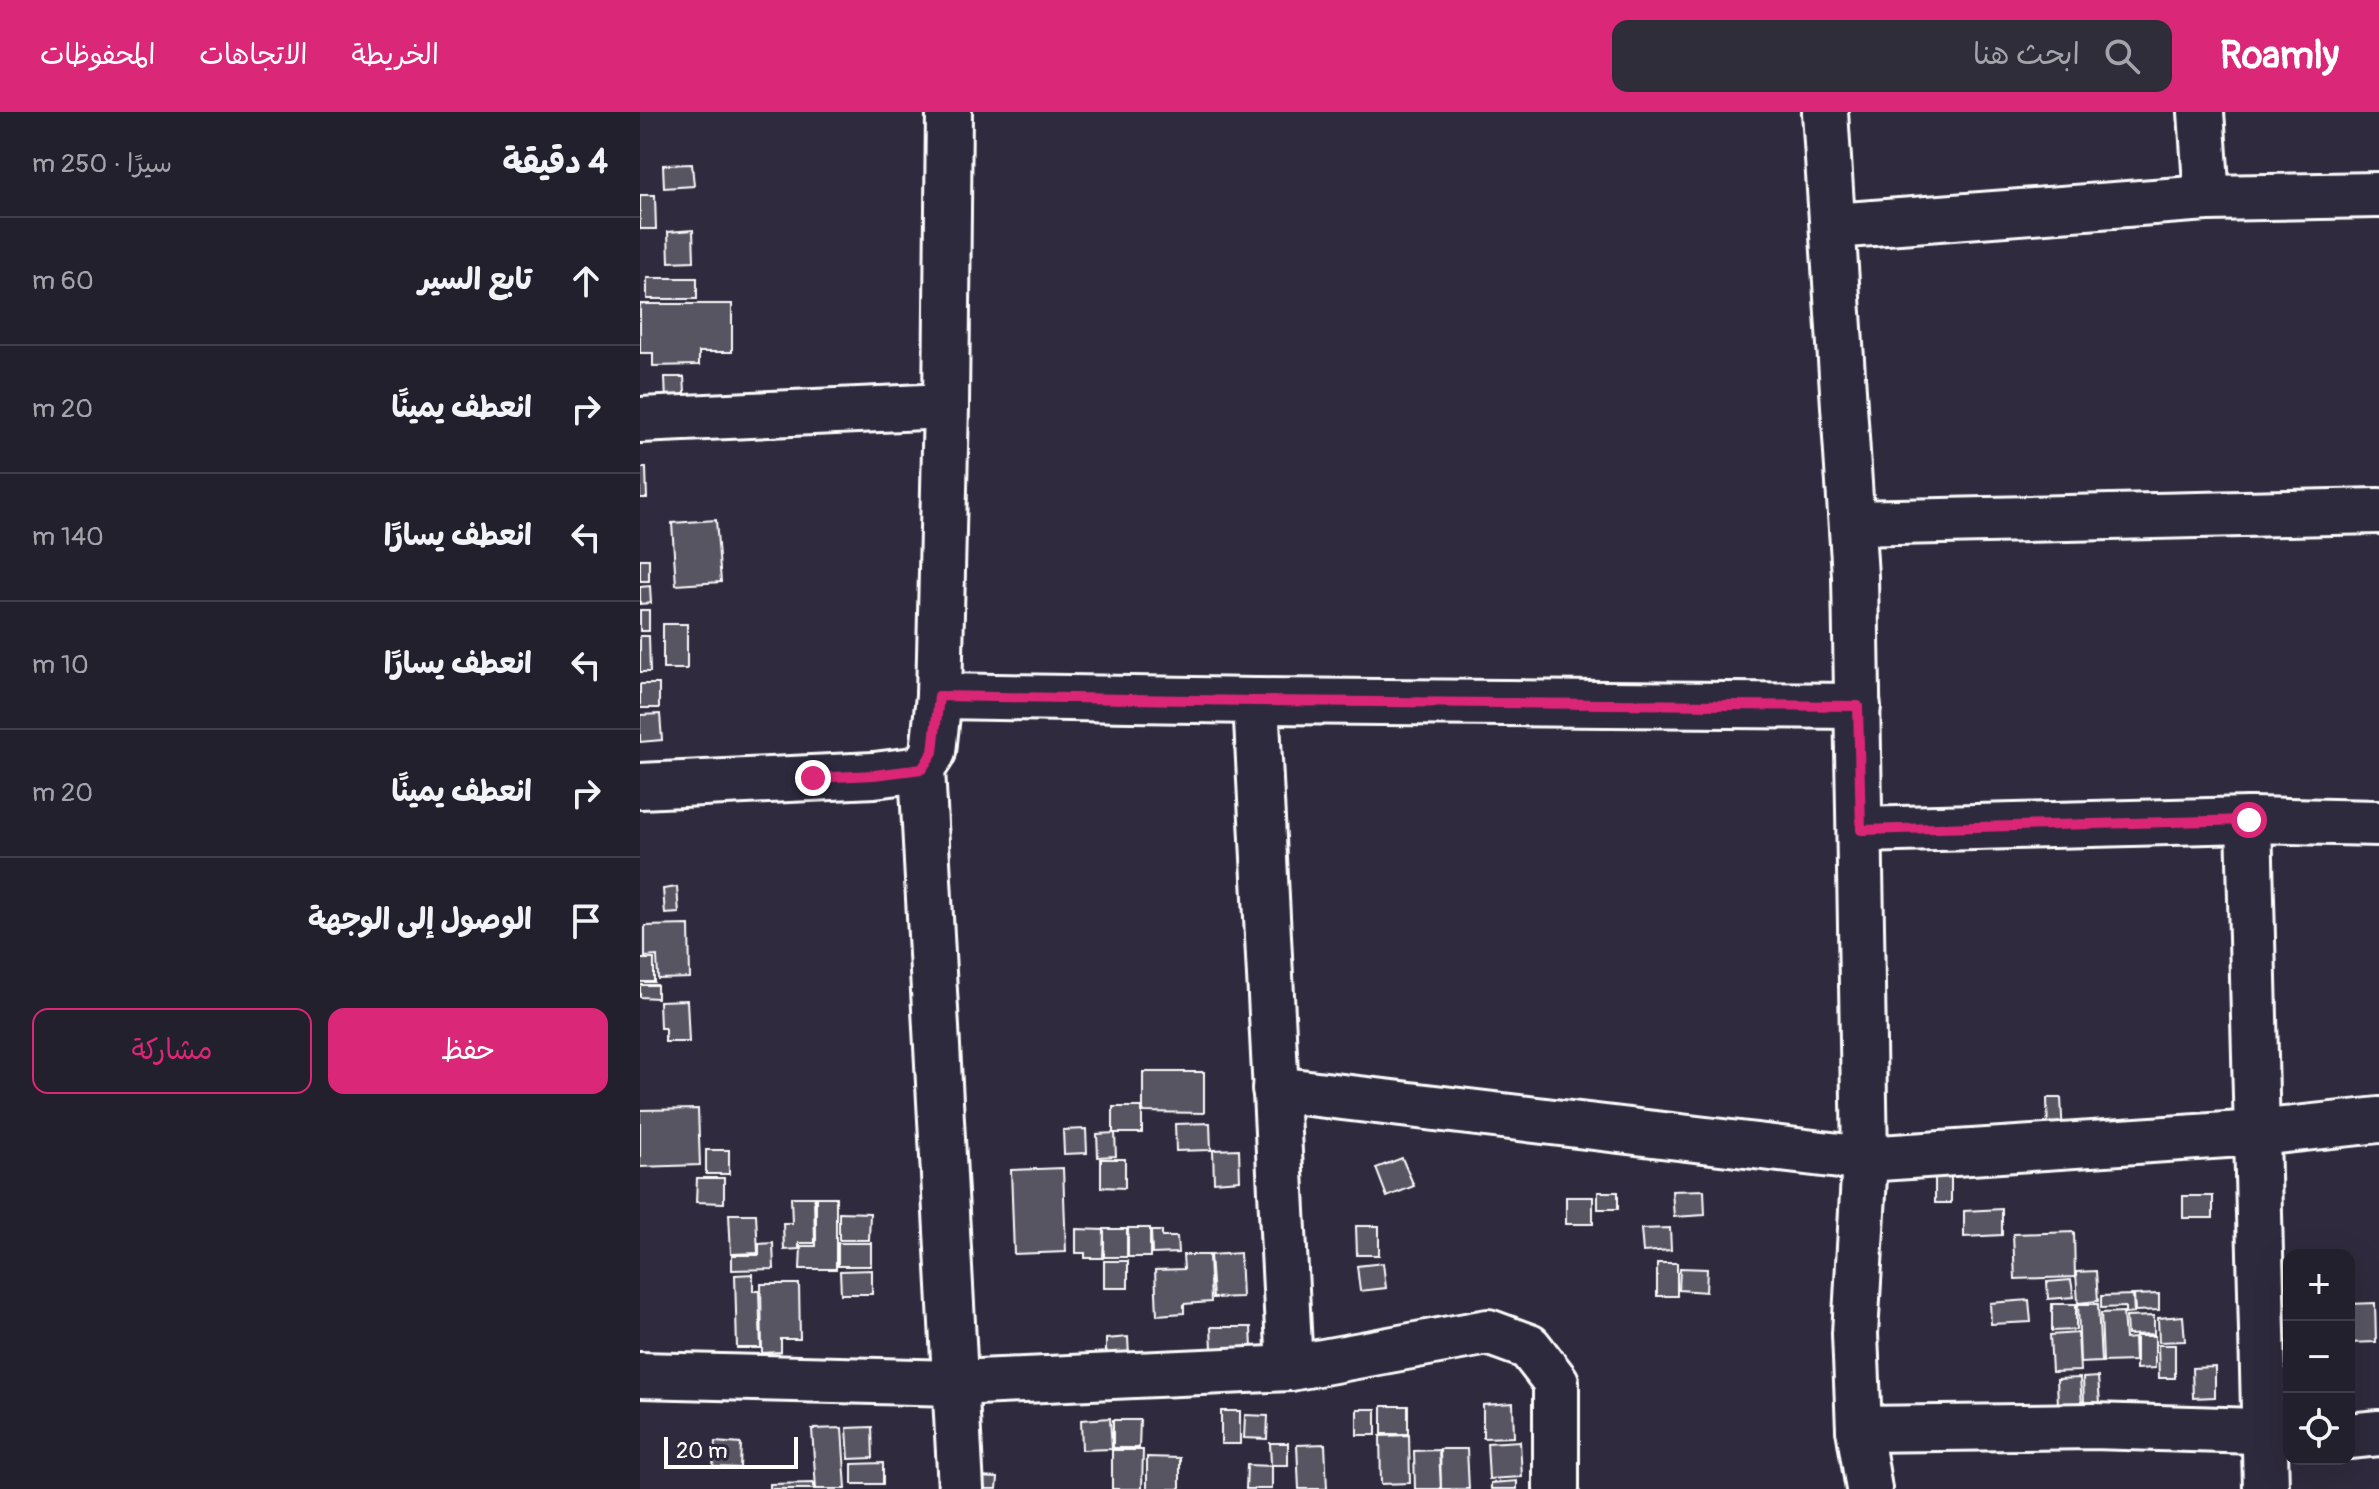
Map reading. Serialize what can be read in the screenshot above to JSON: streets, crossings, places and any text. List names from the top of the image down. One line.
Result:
{"scale_bar":"20 m","page":{"header":"Roamly","search":"ابحث هنا","nav":["الخريطة","الاتجاهات","المحفوظات"],"heading":["4 دقيقة","سيرًا · 250 m"],"list":[["تابع السير","60 m"],["انعطف يمينًا","20 m"],["انعطف يسارًا","140 m"],["انعطف يسارًا","10 m"],["انعطف يمينًا","20 m"],"الوصول إلى الوجهة"],"buttons":["حفظ","مشاركة"],"map_buttons":["+","−"],"scale":"20 m"}}
